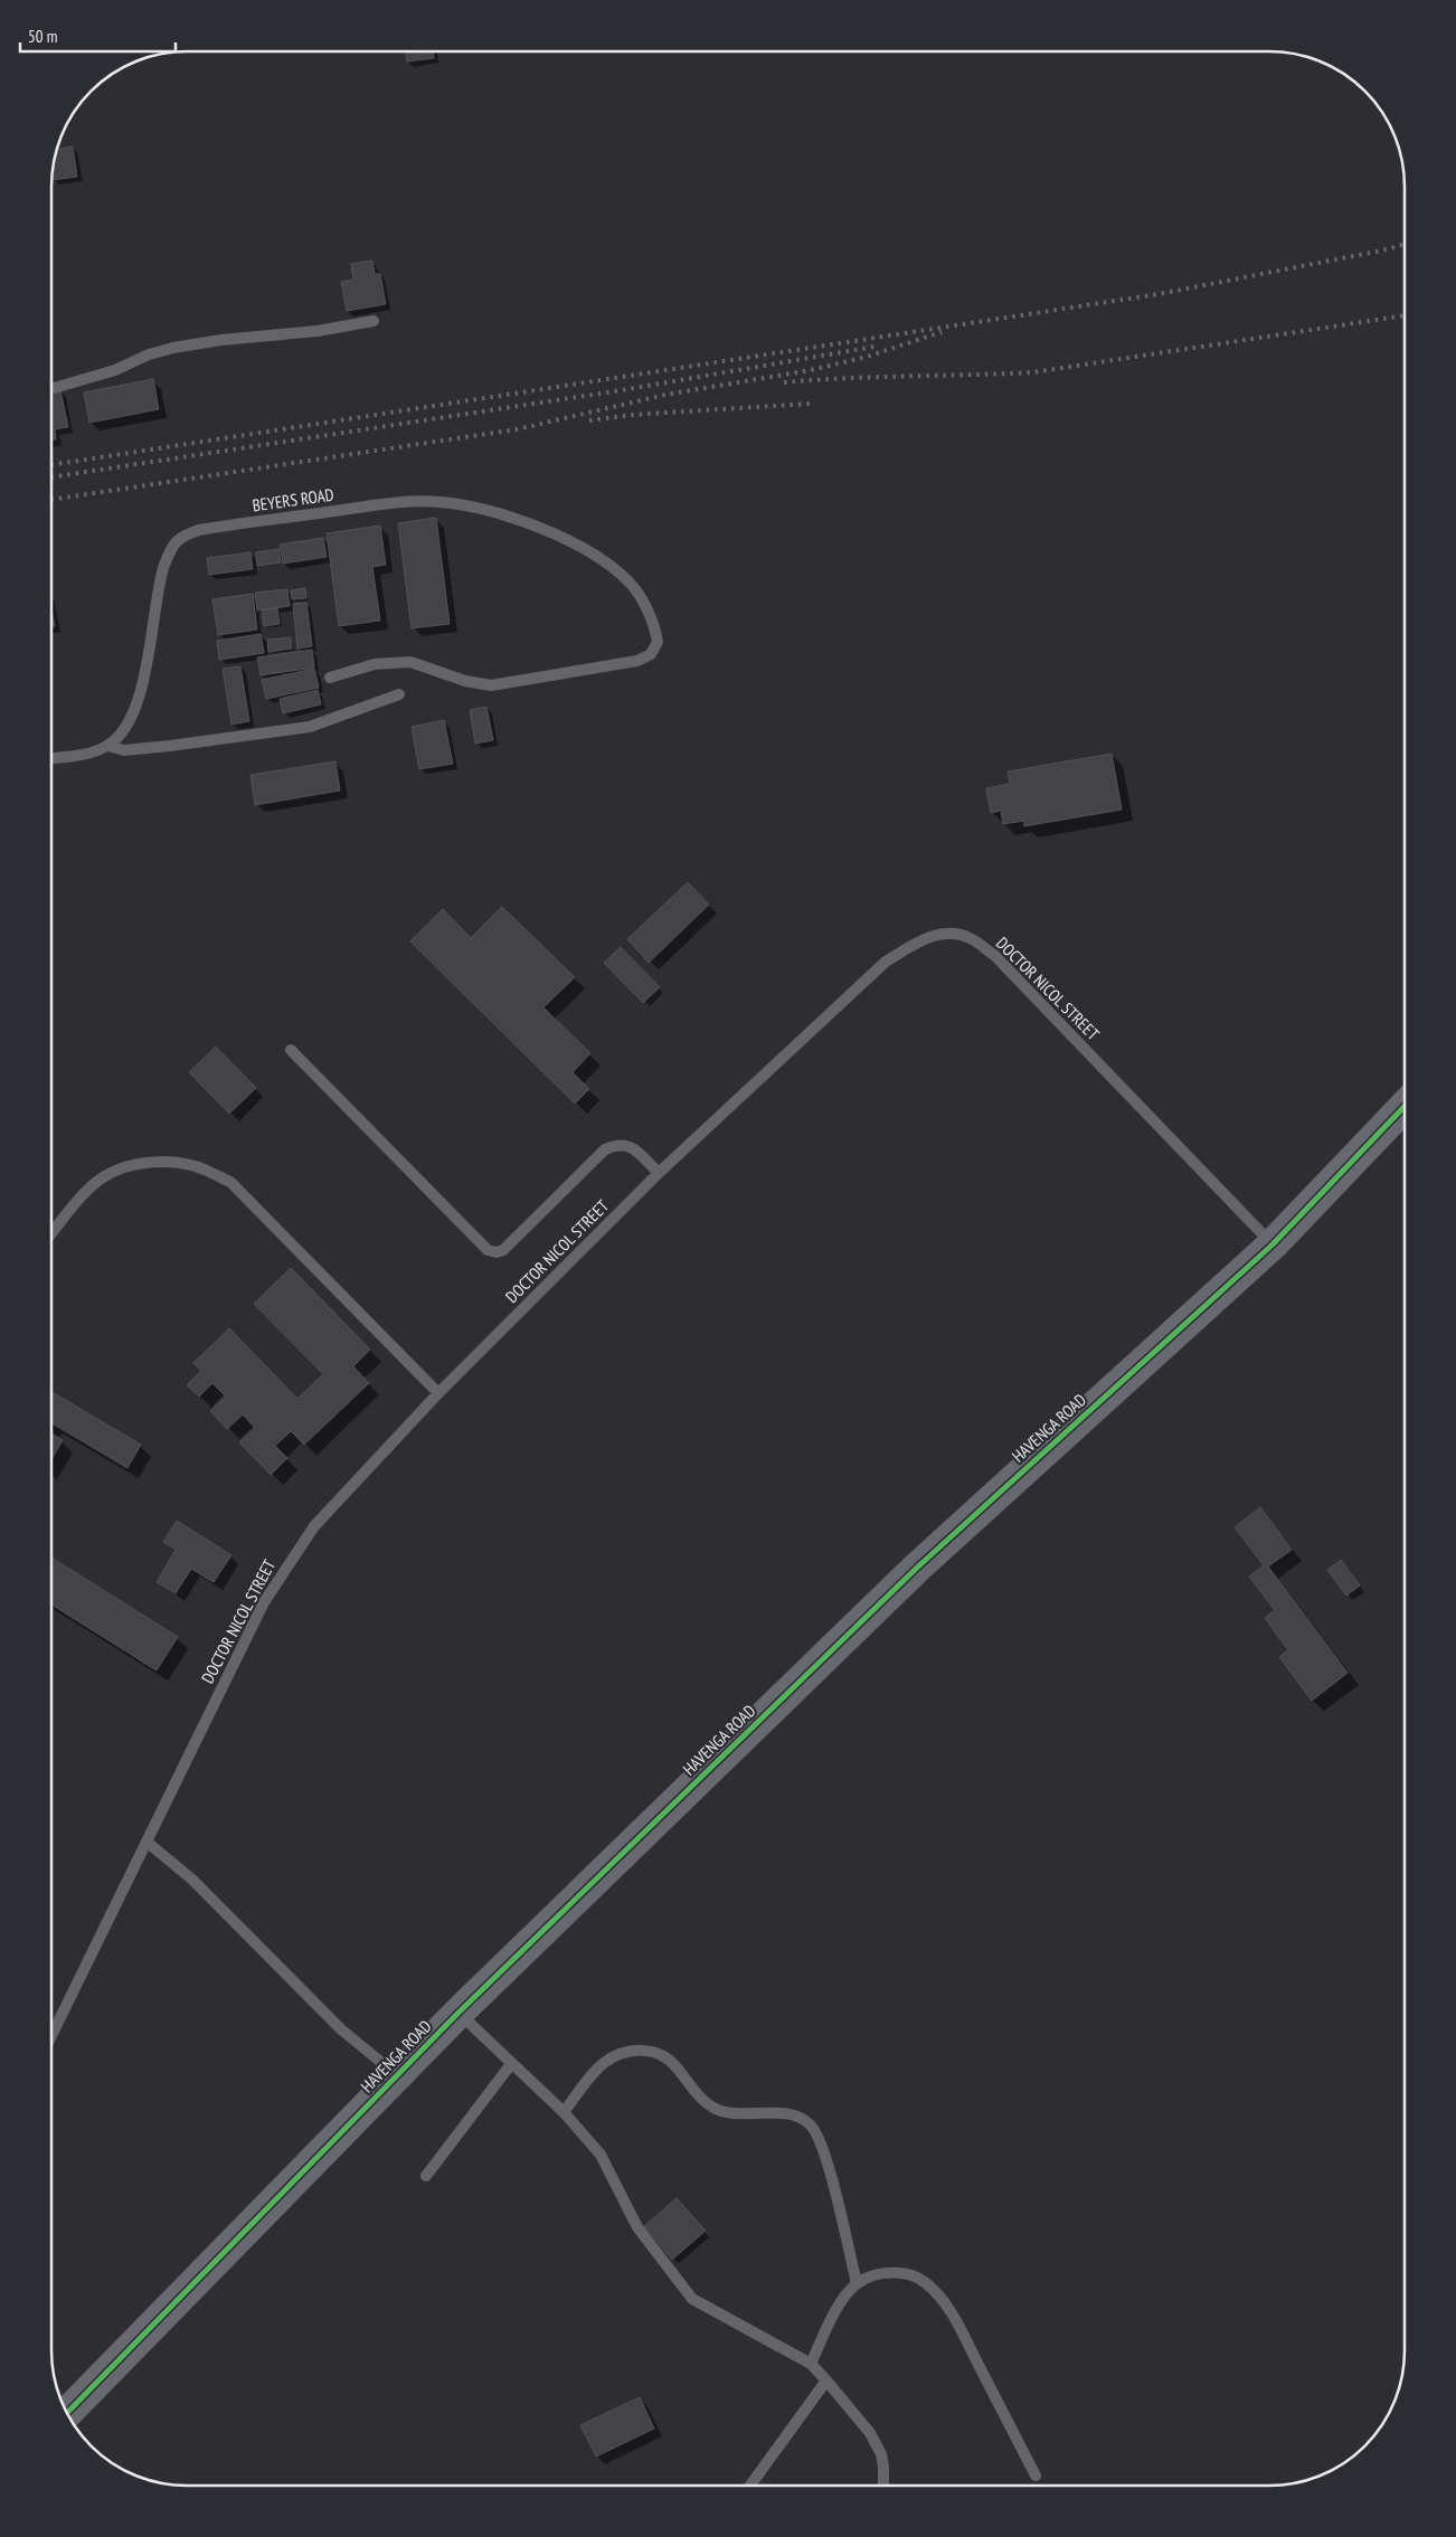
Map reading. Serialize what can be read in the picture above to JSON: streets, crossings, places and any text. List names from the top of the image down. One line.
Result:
{"streets":{"street":["HAVENGA ROAD"],"lane":["BEYERS ROAD","DOCTOR NICOL STREET"]},"crossings":[["DOCTOR NICOL STREET","HAVENGA ROAD"]],"scale_bar":"50 m"}
